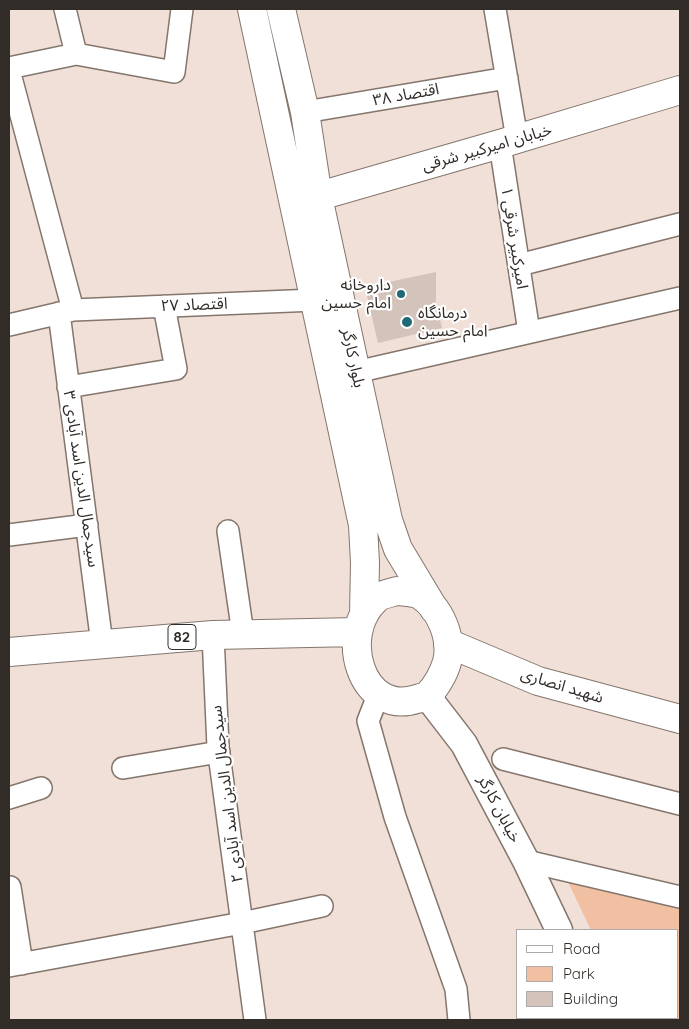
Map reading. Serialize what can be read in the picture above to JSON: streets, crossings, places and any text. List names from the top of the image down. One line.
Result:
{"streets":{"main road":["خیابان امیرکبیر شرقی","بلوار کارگر","82","شهید انصاری"],"street":["۳۸ اقتصاد","امیرکبیر شرقی ۱","اقتصاد ۲۷","سیدجمال الدین اسد آبادی ۳","سیدجمال الدین اسد آبادی ۲","خیابان کارگر"]},"crossings":[["۳۸ اقتصاد","امیرکبیر شرقی ۱"],["۳۸ اقتصاد","بلوار کارگر"],["خیابان امیرکبیر شرقی","امیرکبیر شرقی ۱"],["خیابان امیرکبیر شرقی","بلوار کارگر"],["اقتصاد ۲۷","بلوار کارگر"],["اقتصاد ۲۷","سیدجمال الدین اسد آبادی ۳"],["بلوار کارگر","82"],["بلوار کارگر","شهید انصاری"],["بلوار کارگر","خیابان کارگر"],["سیدجمال الدین اسد آبادی ۳","82"],["82","شهید انصاری"],["82","سیدجمال الدین اسد آبادی ۲"],["82","خیابان کارگر"],["شهید انصاری","خیابان کارگر"]],"places":["داروخانه امام حسین","درمانگاه امام حسین"],"legend":["Road","Park","Building"]}
